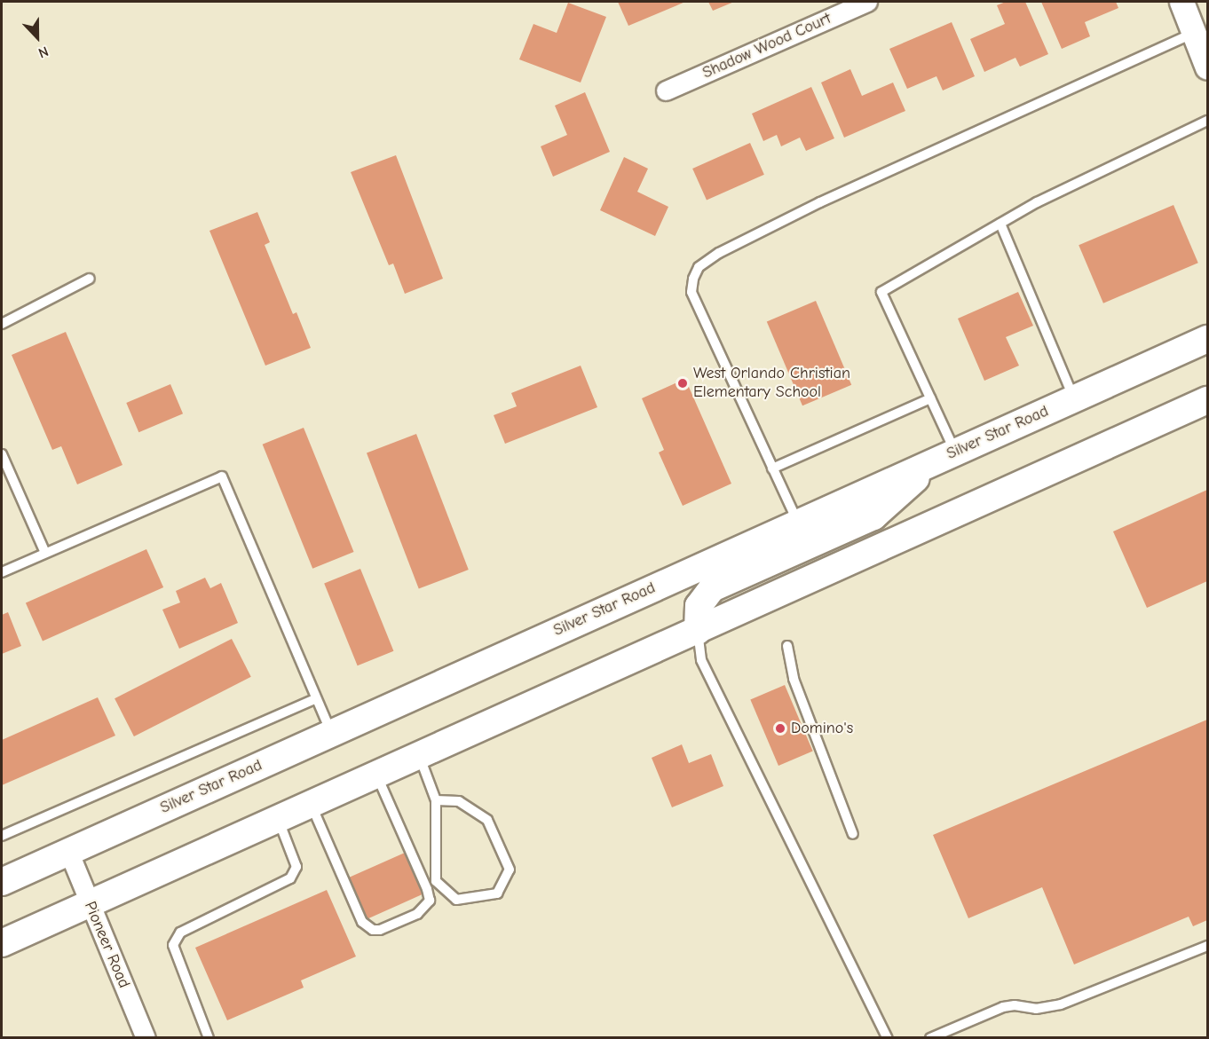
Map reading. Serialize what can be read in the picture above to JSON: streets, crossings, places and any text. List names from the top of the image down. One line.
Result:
{"streets":{"main road":["Silver Star Road"],"street":["Shadow Wood Court","Pioneer Road"]},"crossings":[["Silver Star Road","Pioneer Road"]],"places":["West Orlando Christian Elementary School","Domino's"],"north":"bottom"}
